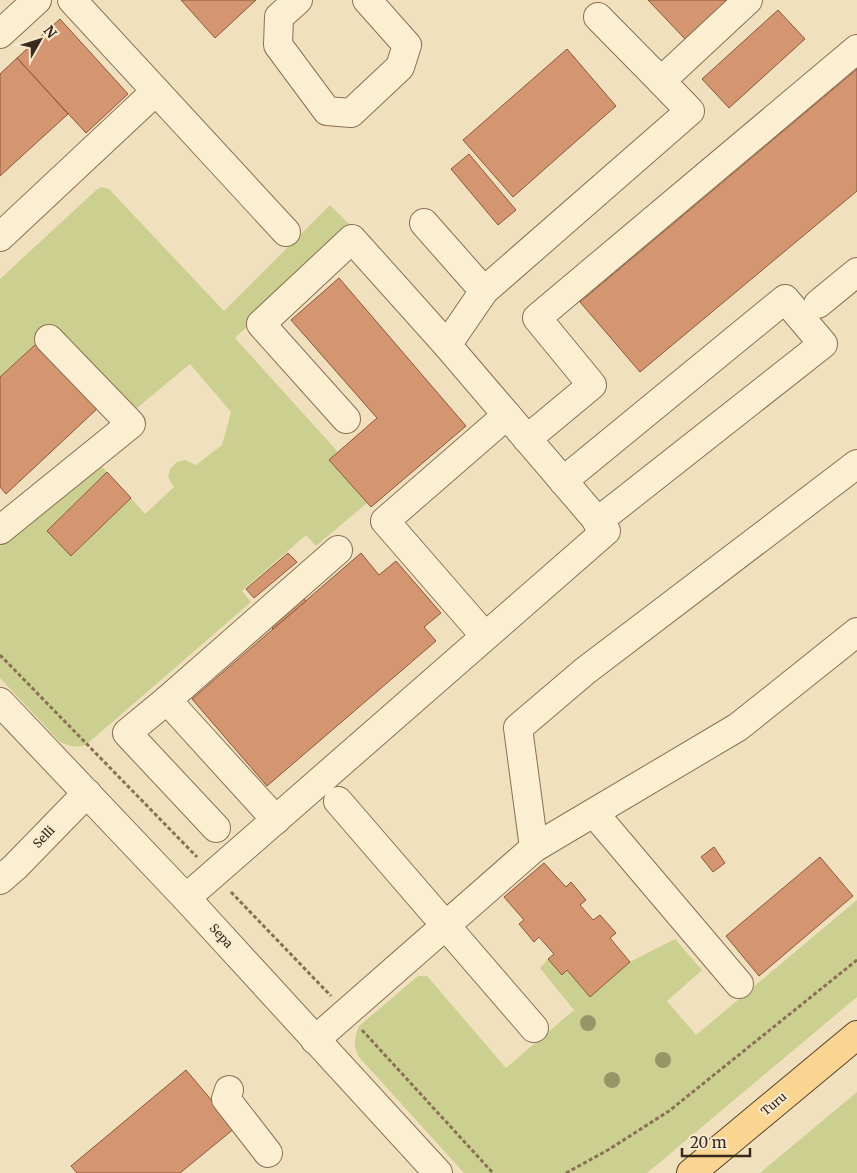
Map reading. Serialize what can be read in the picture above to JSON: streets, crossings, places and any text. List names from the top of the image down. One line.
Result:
{"streets":{"main road":["Turu"],"street":["Selli","Sepa"]},"crossings":[["Selli","Sepa"]],"scale_bar":"20 m","north":"top right"}
